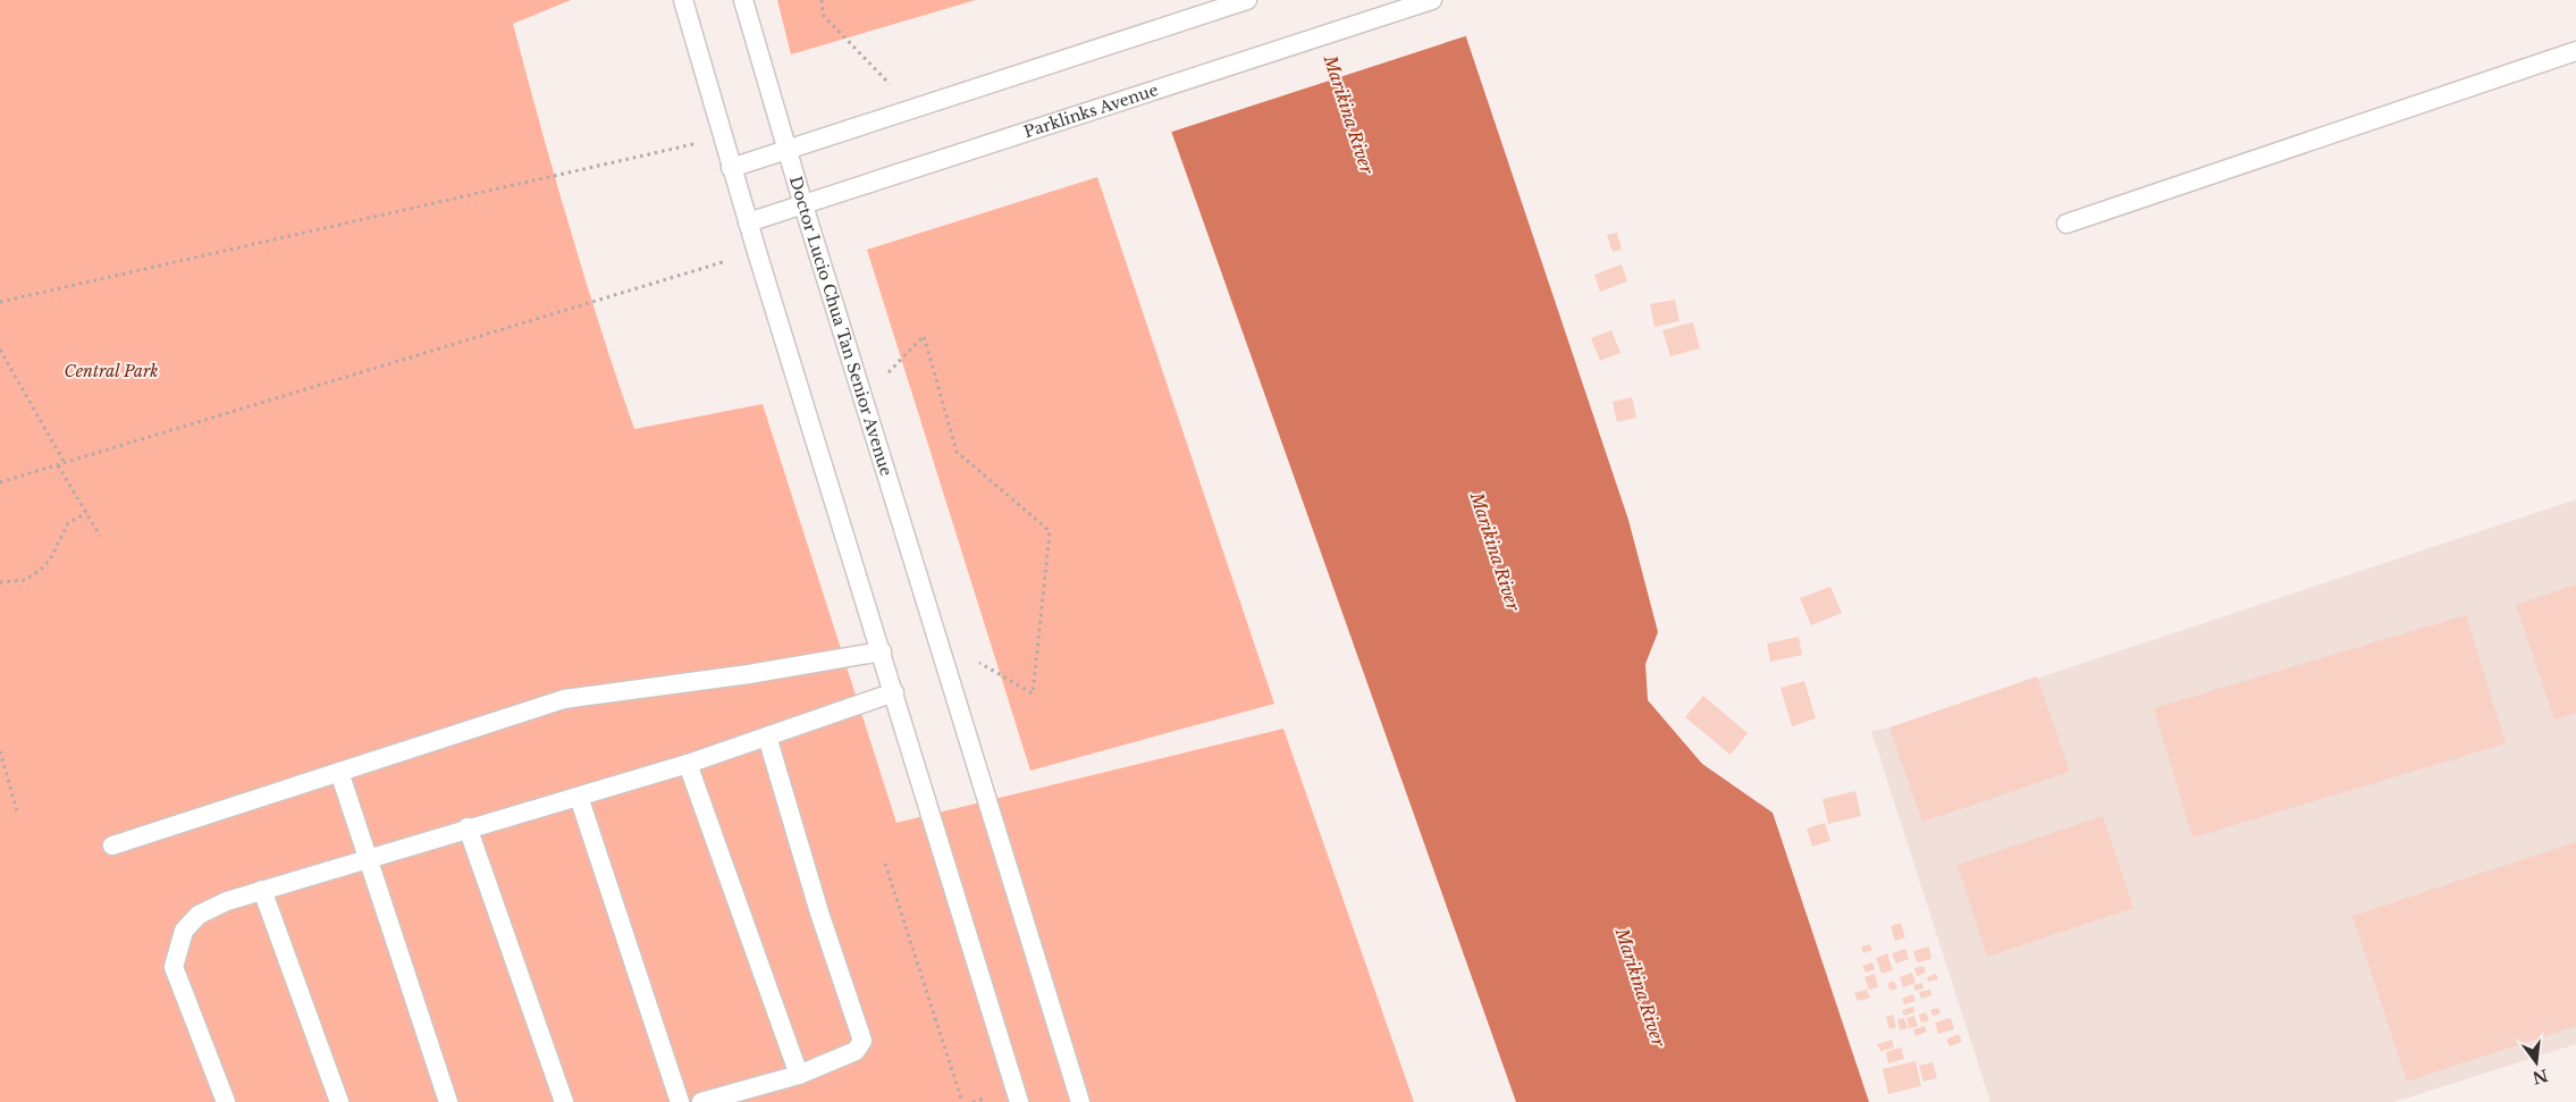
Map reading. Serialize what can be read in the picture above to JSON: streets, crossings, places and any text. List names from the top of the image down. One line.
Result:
{"streets":{"lane":["Parklinks Avenue","Doctor Lucio Chua Tan Senior Avenue"]},"crossings":[["Parklinks Avenue","Doctor Lucio Chua Tan Senior Avenue"]],"water":["Marikina River"],"parks":["Central Park"],"north":"bottom"}
